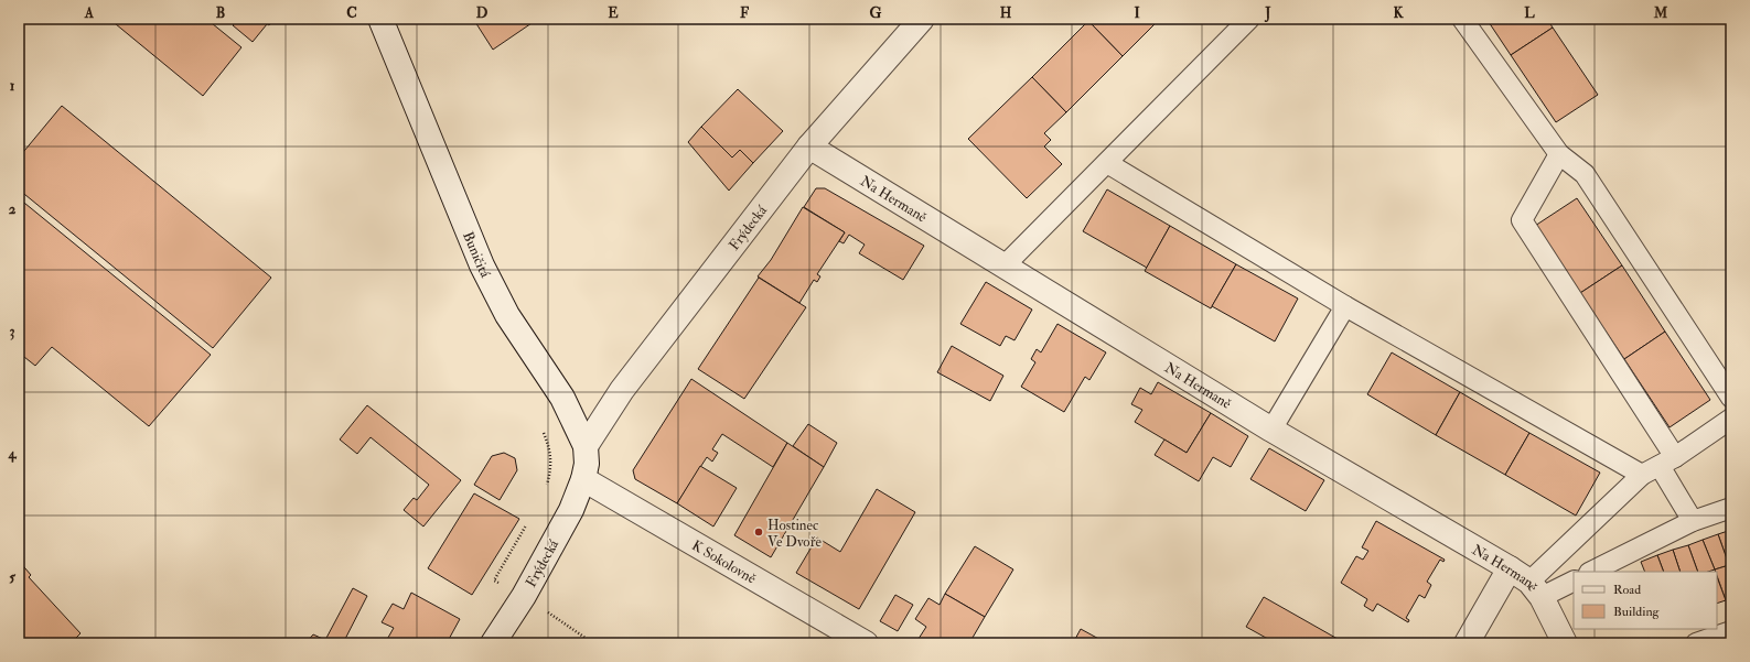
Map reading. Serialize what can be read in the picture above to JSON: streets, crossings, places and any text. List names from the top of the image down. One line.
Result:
{"streets":{"street":["Na Hermaně","Frýdecká","Buničitá","K Sokolovně"]},"crossings":[["Na Hermaně","Frýdecká"],["Frýdecká","Buničitá"],["Frýdecká","K Sokolovně"],["Buničitá","K Sokolovně"]],"places":["Hostinec Ve Dvoře"],"legend":["Road","Building"],"grid":{"columns":["A","B","C","D","E","F","G","H","I","J","K","L","M"],"rows":["1","2","3","4","5"]}}
